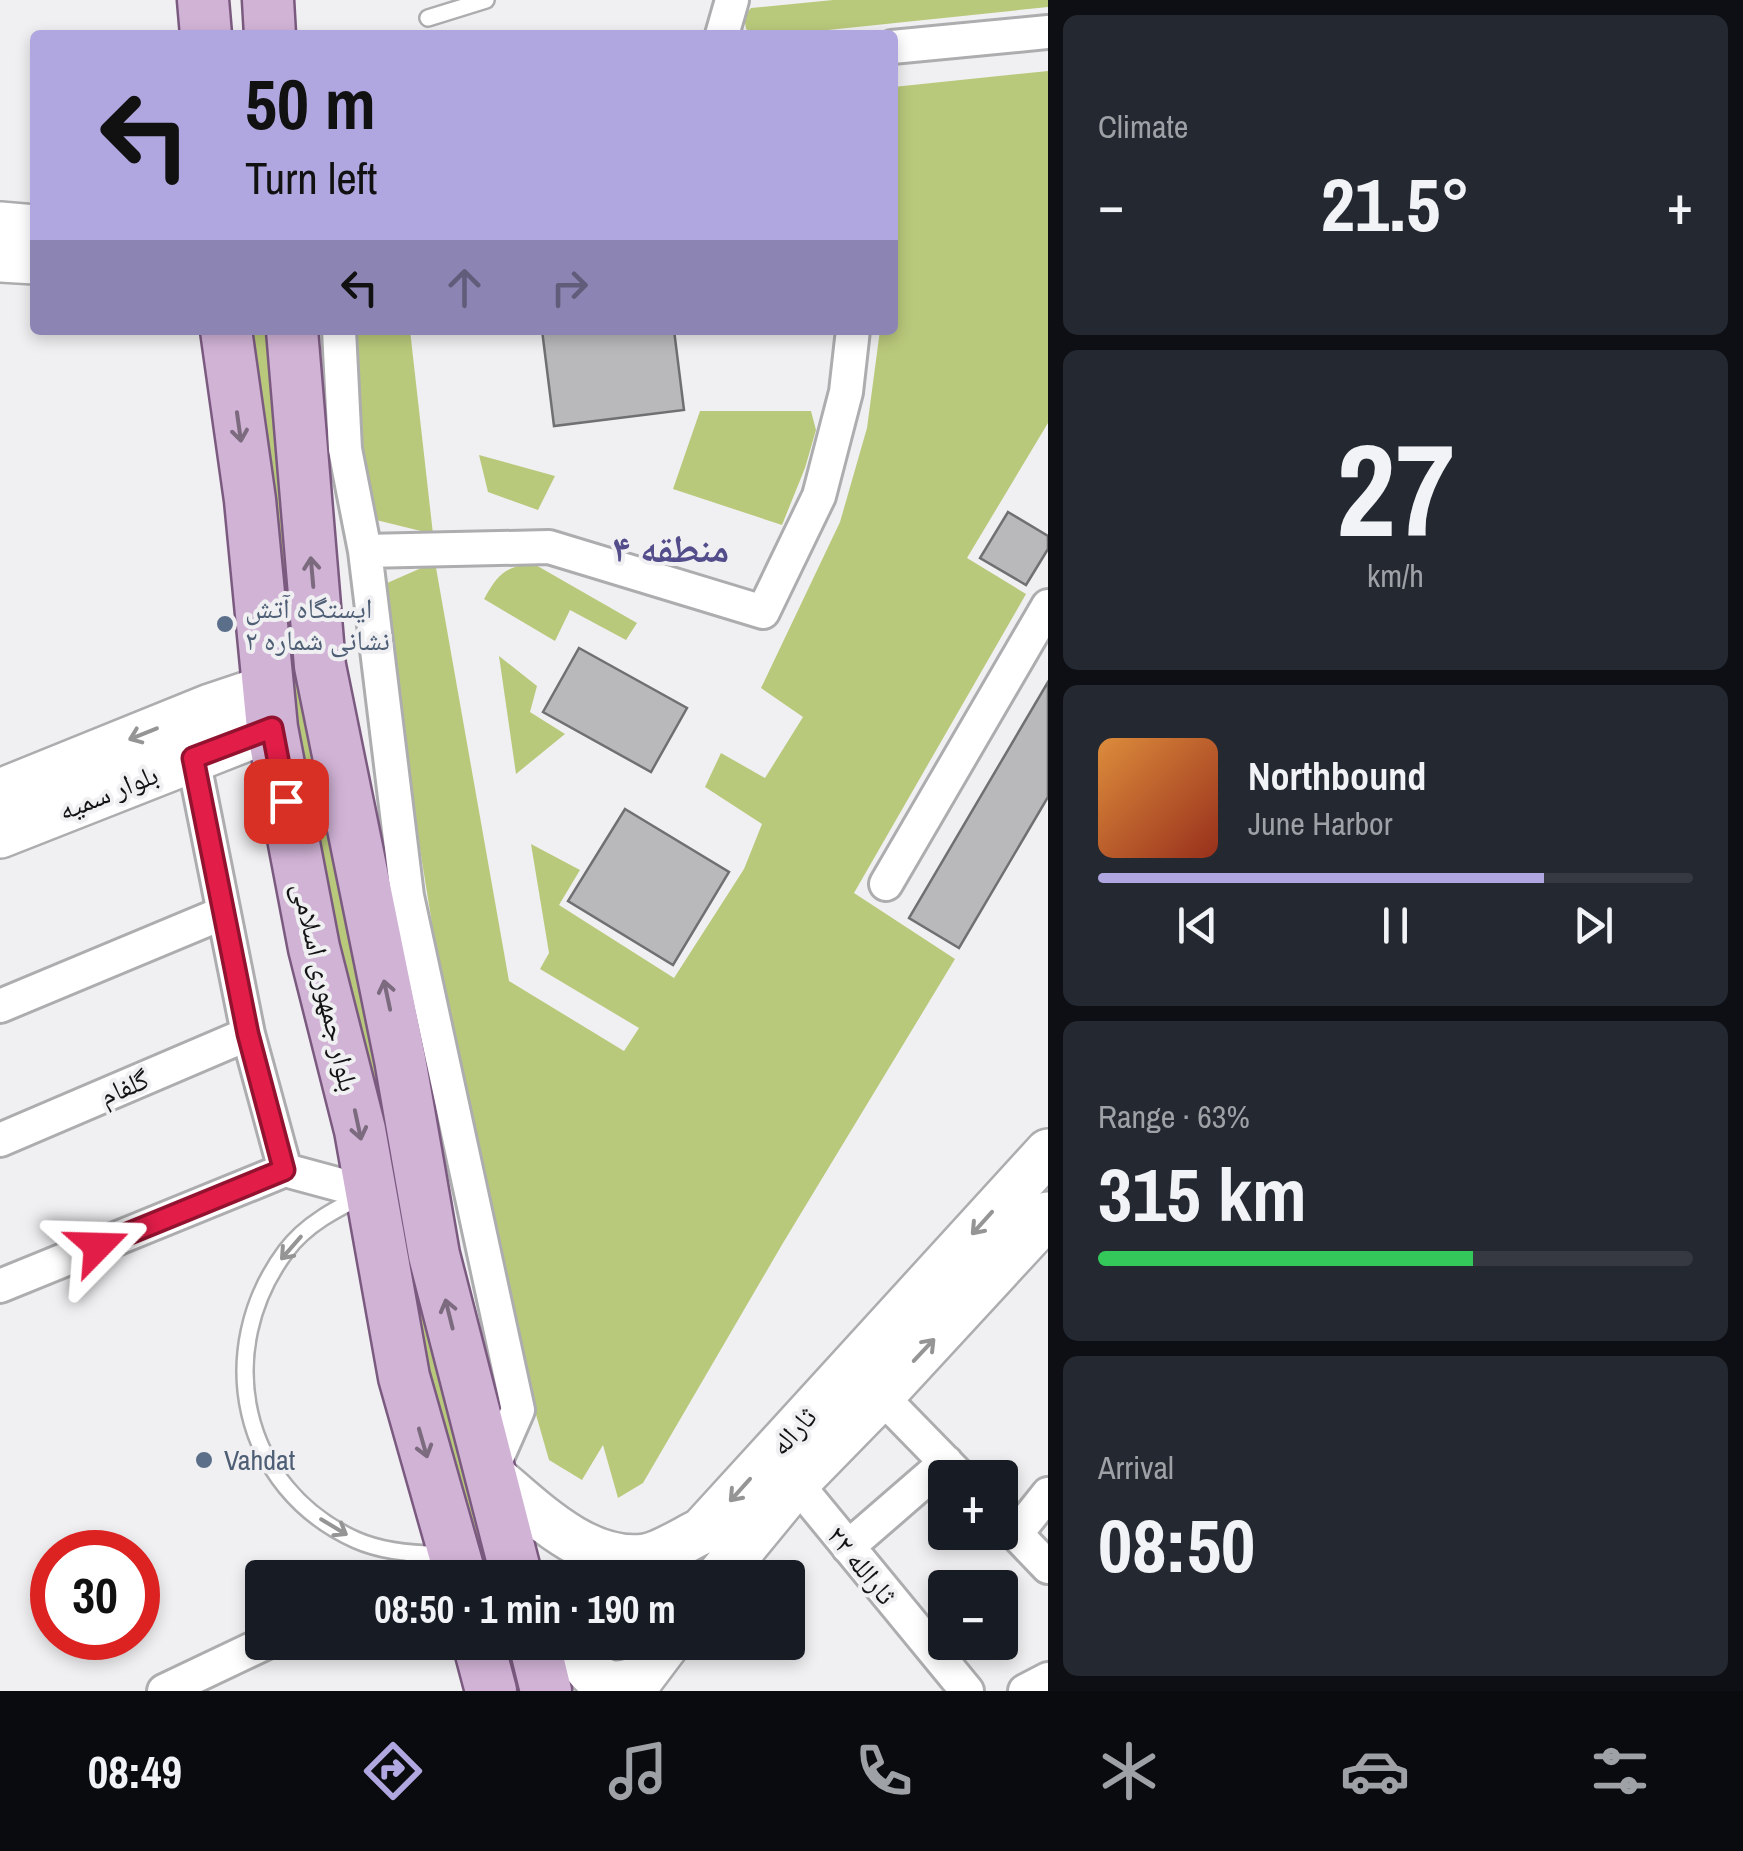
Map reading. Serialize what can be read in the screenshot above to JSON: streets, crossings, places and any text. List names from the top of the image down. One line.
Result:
{"streets":{"main road":["بلوار سمیه","بلوار جمهوری اسلامی","ثاراله"],"street":["گلفام","ثارالله ۲۲"]},"crossings":[["بلوار سمیه","بلوار جمهوری اسلامی"],["بلوار جمهوری اسلامی","ثاراله"],["ثاراله","ثارالله ۲۲"]],"districts":["منطقه ۴"],"places":["ایستگاه آتش نشانی شماره ۲","Vahdat"],"page":{"tile":["Climate",["27","km/h"],["Range · 63%","315 km"],["Arrival","08:50"]],"turn":["50 m","Turn left"],"heat":["−","21.5°","+"],"song":["Northbound","June Harbor"],"map_buttons":["+","−"],"limit":"30","trip":"08:50 · 1 min · 190 m","tabs":"08:49"}}
